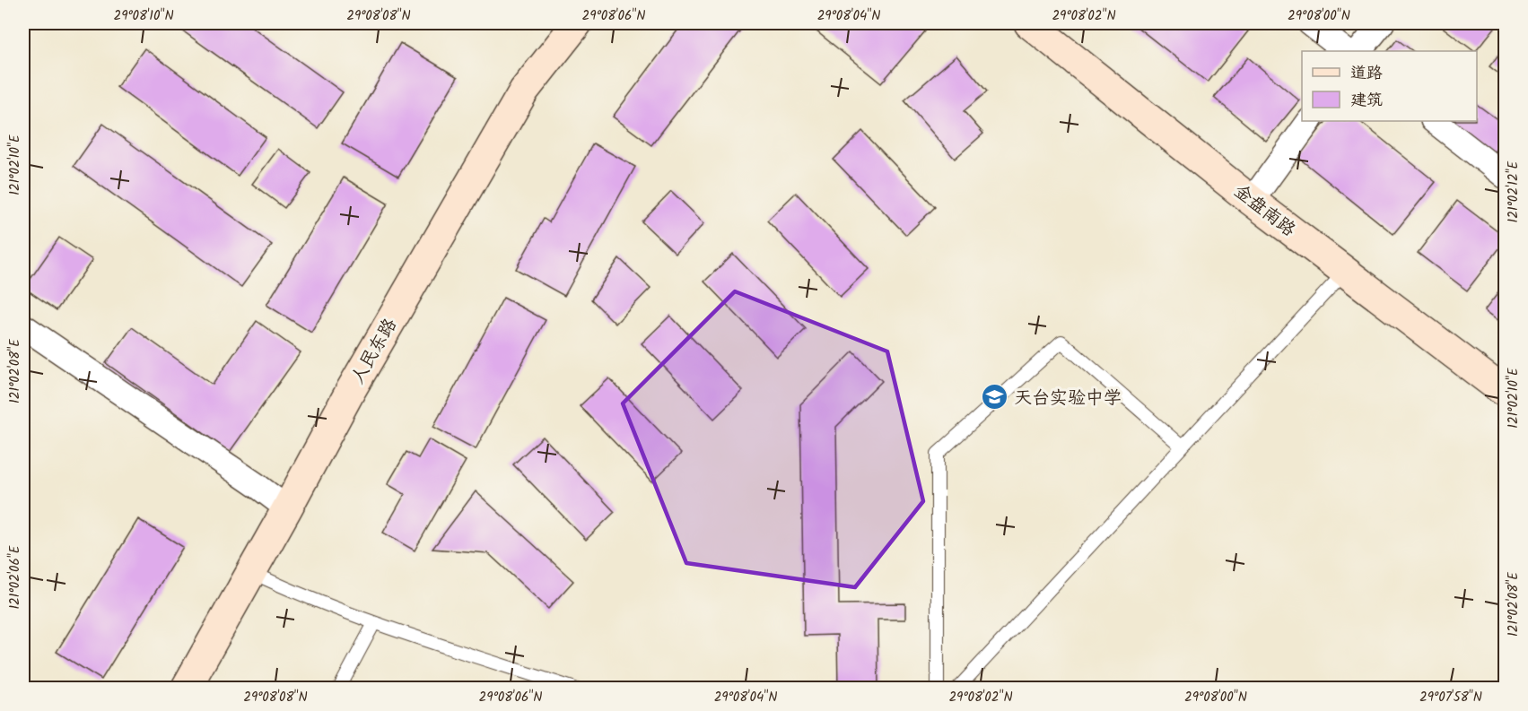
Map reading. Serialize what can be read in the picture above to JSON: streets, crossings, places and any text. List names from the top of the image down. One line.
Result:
{"streets":{"main road":["金盘南路","人民东路"]},"places":{"school or university":["天台实验中学"]},"legend":["道路","建筑"],"coordinates":["29°08'10\"N","29°08'08\"N","29°08'06\"N","29°08'04\"N","29°08'02\"N","29°08'00\"N","121°02'10\"E","121°02'12\"E","121°02'08\"E","121°02'06\"E","29°07'58\"N"]}
